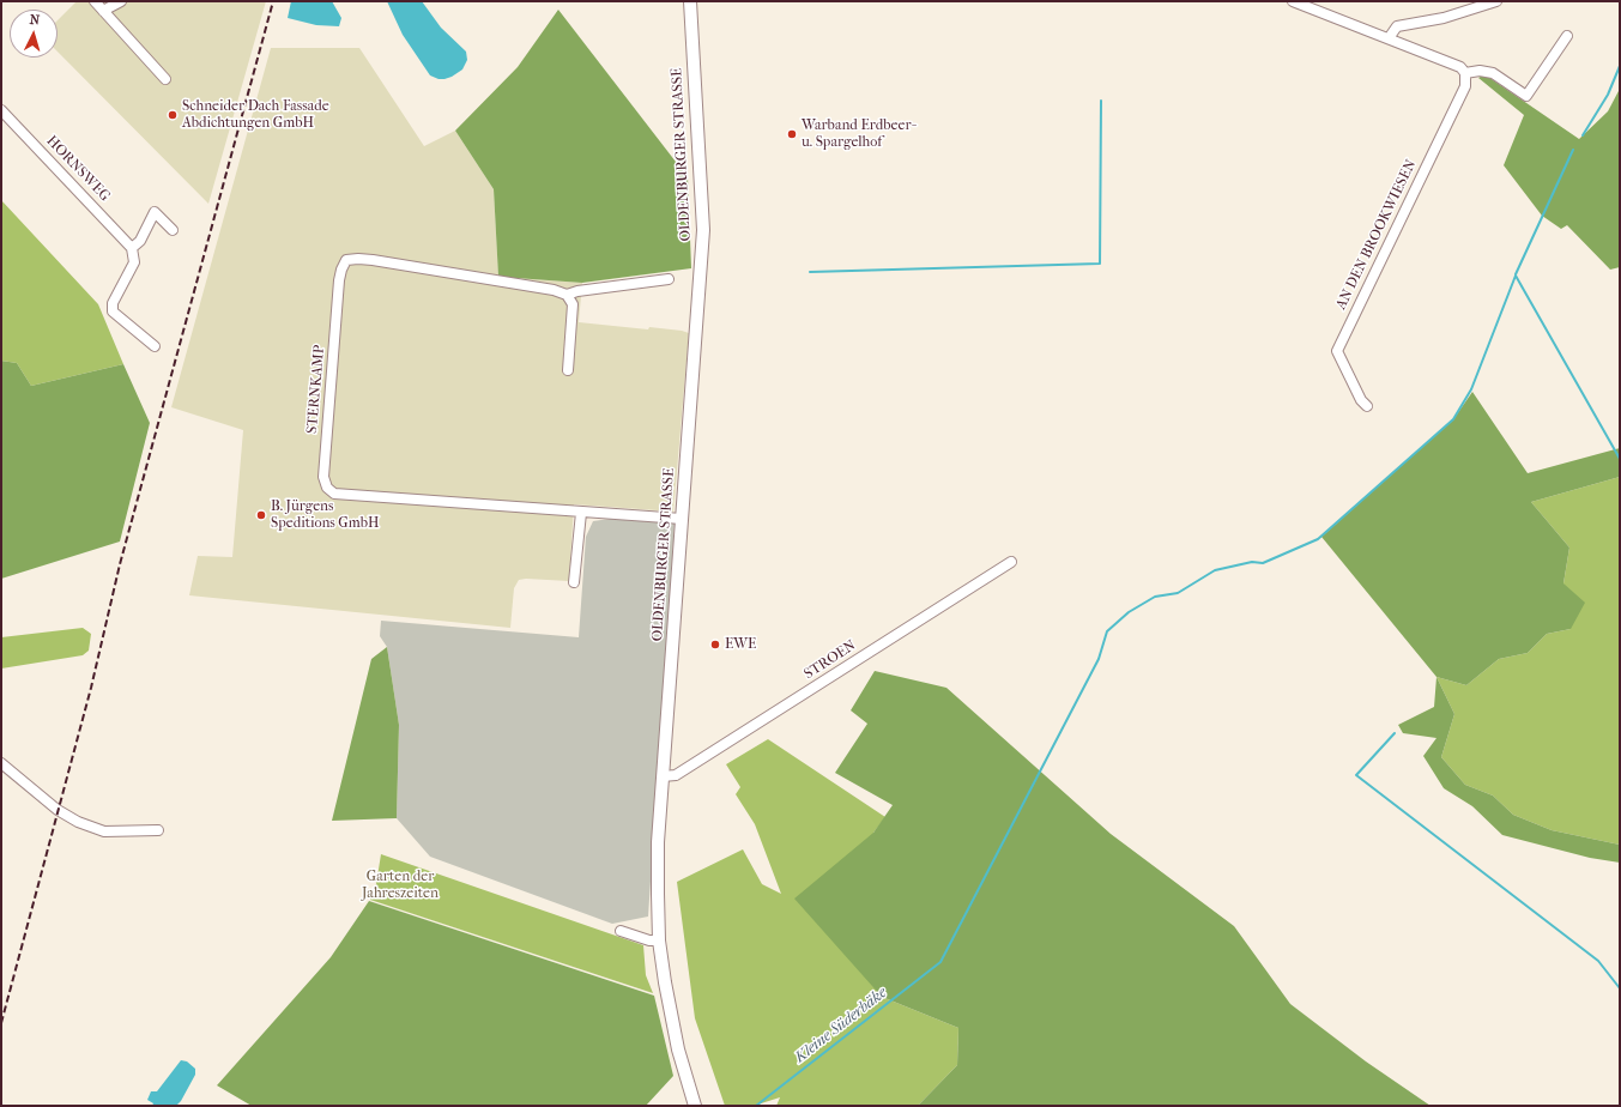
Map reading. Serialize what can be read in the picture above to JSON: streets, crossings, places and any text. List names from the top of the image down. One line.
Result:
{"streets":{"main road":["OLDENBURGER STRASSE"],"street":["HORNSWEG","AN DEN BROOKWIESEN","STERNKAMP","STROEN"]},"crossings":[["OLDENBURGER STRASSE","STERNKAMP"],["OLDENBURGER STRASSE","STROEN"]],"water":["Kleine Süderbäke"],"parks":["Garten der Jahreszeiten"],"places":["Schneider Dach Fassade Abdichtungen GmbH","Warband Erdbeer- u. Spargelhof","B. Jürgens Speditions GmbH","EWE"],"north":"top"}
